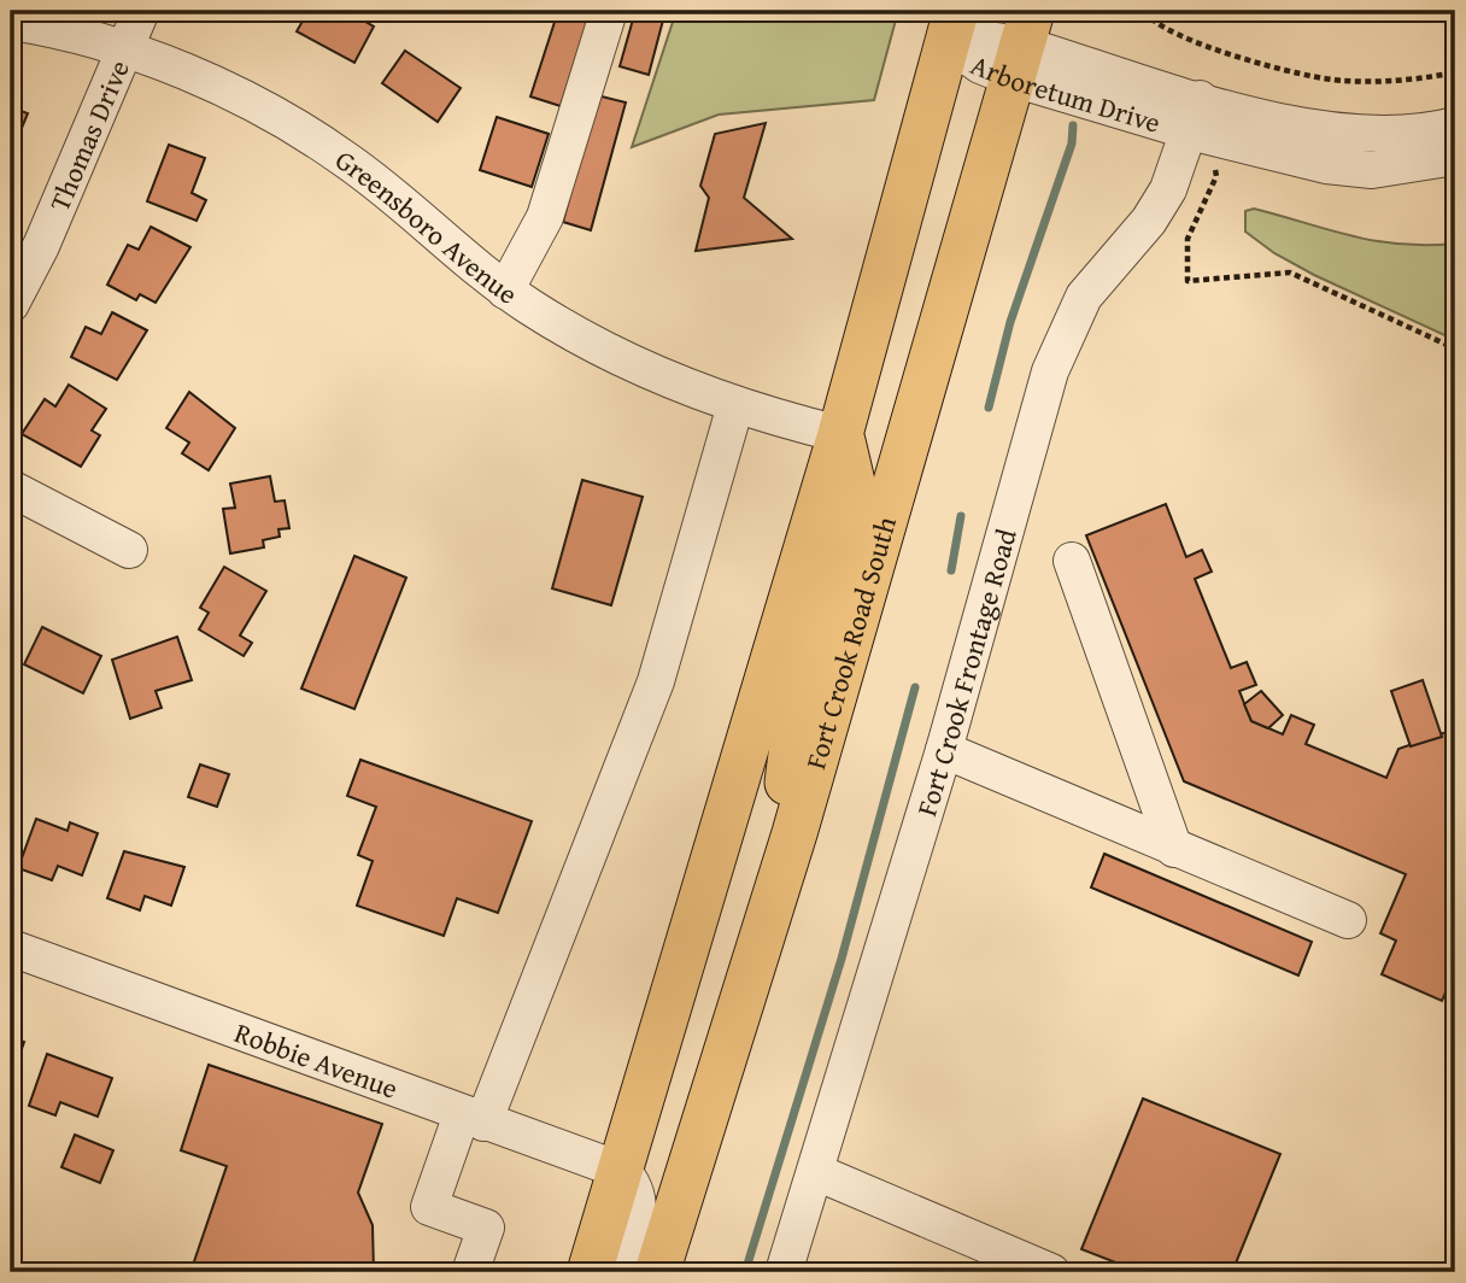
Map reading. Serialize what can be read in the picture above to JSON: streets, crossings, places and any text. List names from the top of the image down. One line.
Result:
{"streets":{"main road":["Fort Crook Road South"],"street":["Arboretum Drive","Thomas Drive","Greensboro Avenue","Fort Crook Frontage Road","Robbie Avenue"]},"crossings":[["Arboretum Drive","Fort Crook Road South"],["Arboretum Drive","Fort Crook Frontage Road"],["Thomas Drive","Greensboro Avenue"]]}
